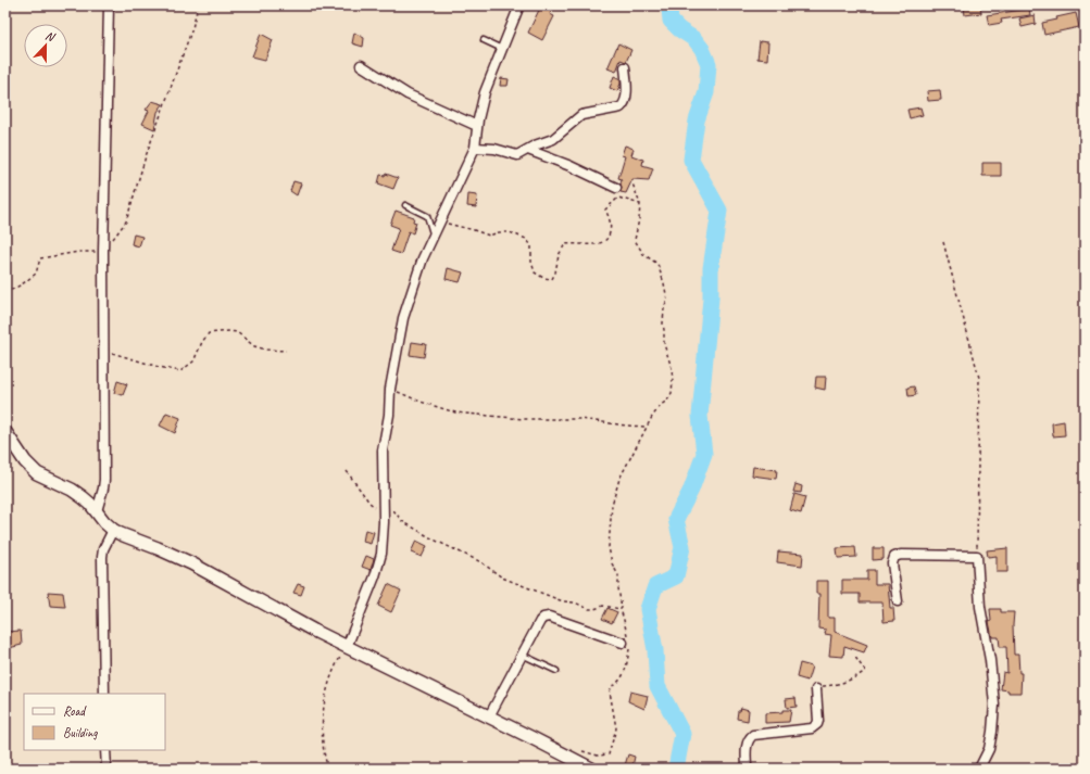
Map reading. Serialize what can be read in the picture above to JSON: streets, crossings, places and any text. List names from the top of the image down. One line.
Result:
{"legend":["Road","Building"],"north":"top"}
